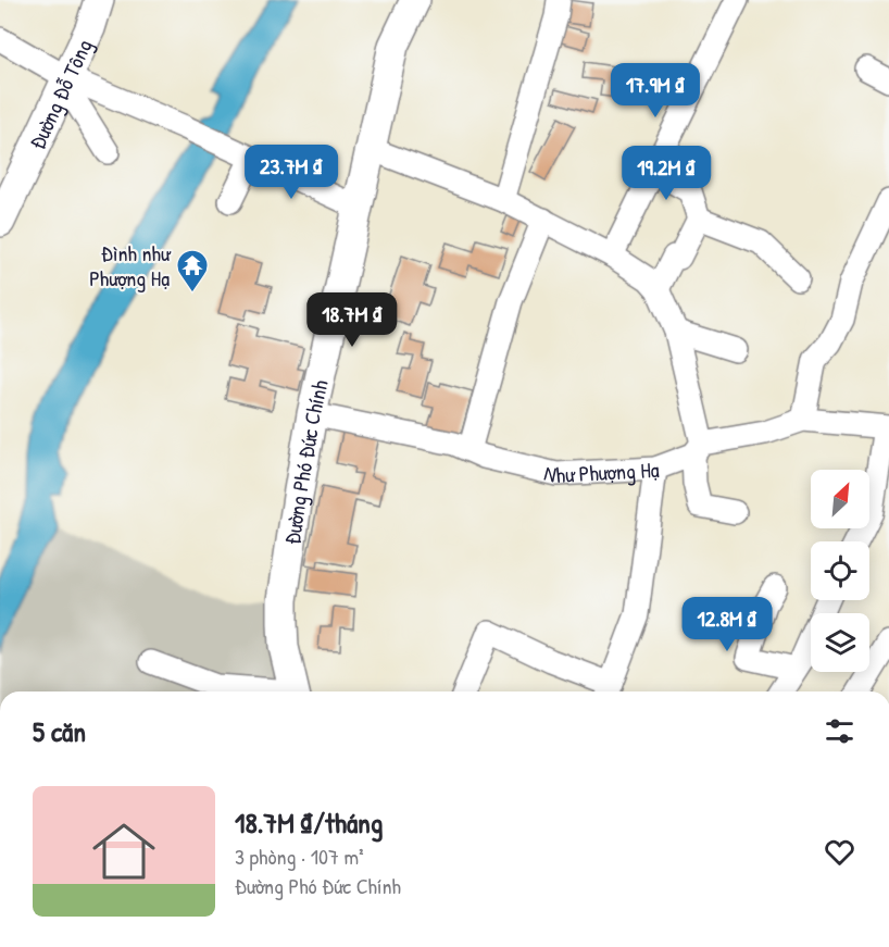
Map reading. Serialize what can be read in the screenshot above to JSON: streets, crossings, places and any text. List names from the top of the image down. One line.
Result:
{"streets":{"main road":["Đường Đỗ Tông","Đường Phó Đức Chính"],"street":["Như Phượng Hạ"]},"crossings":[["Đường Phó Đức Chính","Như Phượng Hạ"]],"places":{"temple":["Đình như Phượng Hạ"]},"north":"top right","page":{"price":["17.9M ₫","23.7M ₫","19.2M ₫","18.7M ₫","12.8M ₫"],"heading":"5 căn","list":[{"name":"18.7M ₫/tháng","note":"3 phòng · 107 m² · Đường Phó Đức Chính"}]}}
